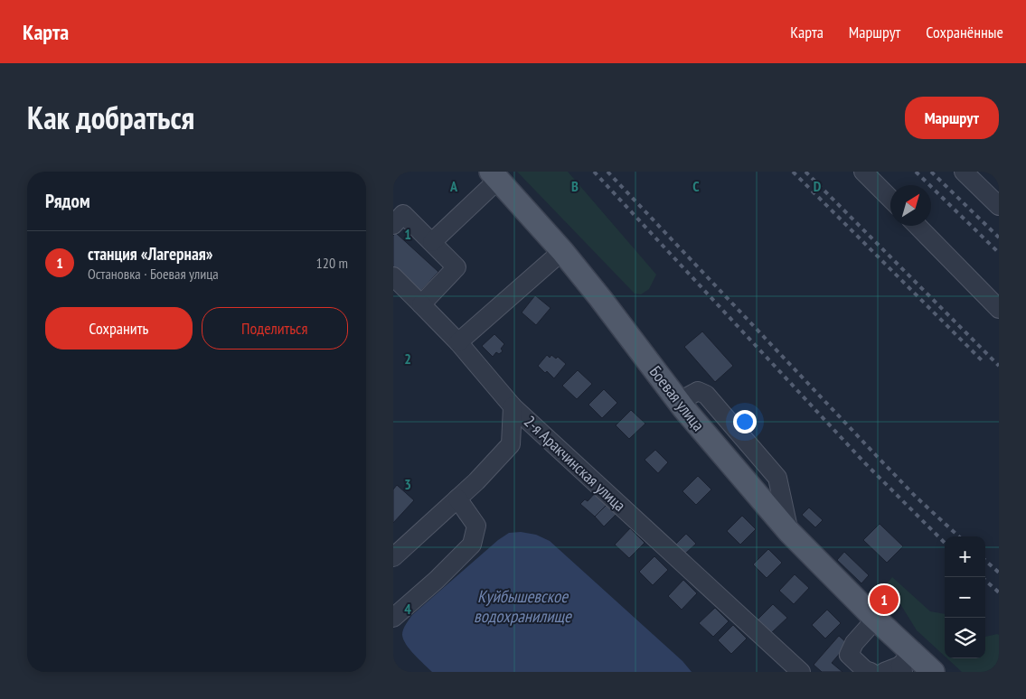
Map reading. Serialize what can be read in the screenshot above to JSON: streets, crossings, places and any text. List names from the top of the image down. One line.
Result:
{"streets":{"main road":["Боевая улица"],"street":["2-я Аракчинская улица"]},"water":["Куйбышевское водохранилище"],"north":"top right","page":{"header":"Карта","nav":["Карта","Маршрут","Сохранённые"],"title":"Как добраться","buttons":["Маршрут",["Сохранить","Поделиться"]],"heading":"Рядом","list":[{"mark":"1","name":"станция «Лагерная»","note":"Остановка · Боевая улица","value":"120 m"}],"map_buttons":["+","−"],"pins":"1"},"grid":{"columns":["A","B","C","D"],"rows":["1","2","3","4"]}}
